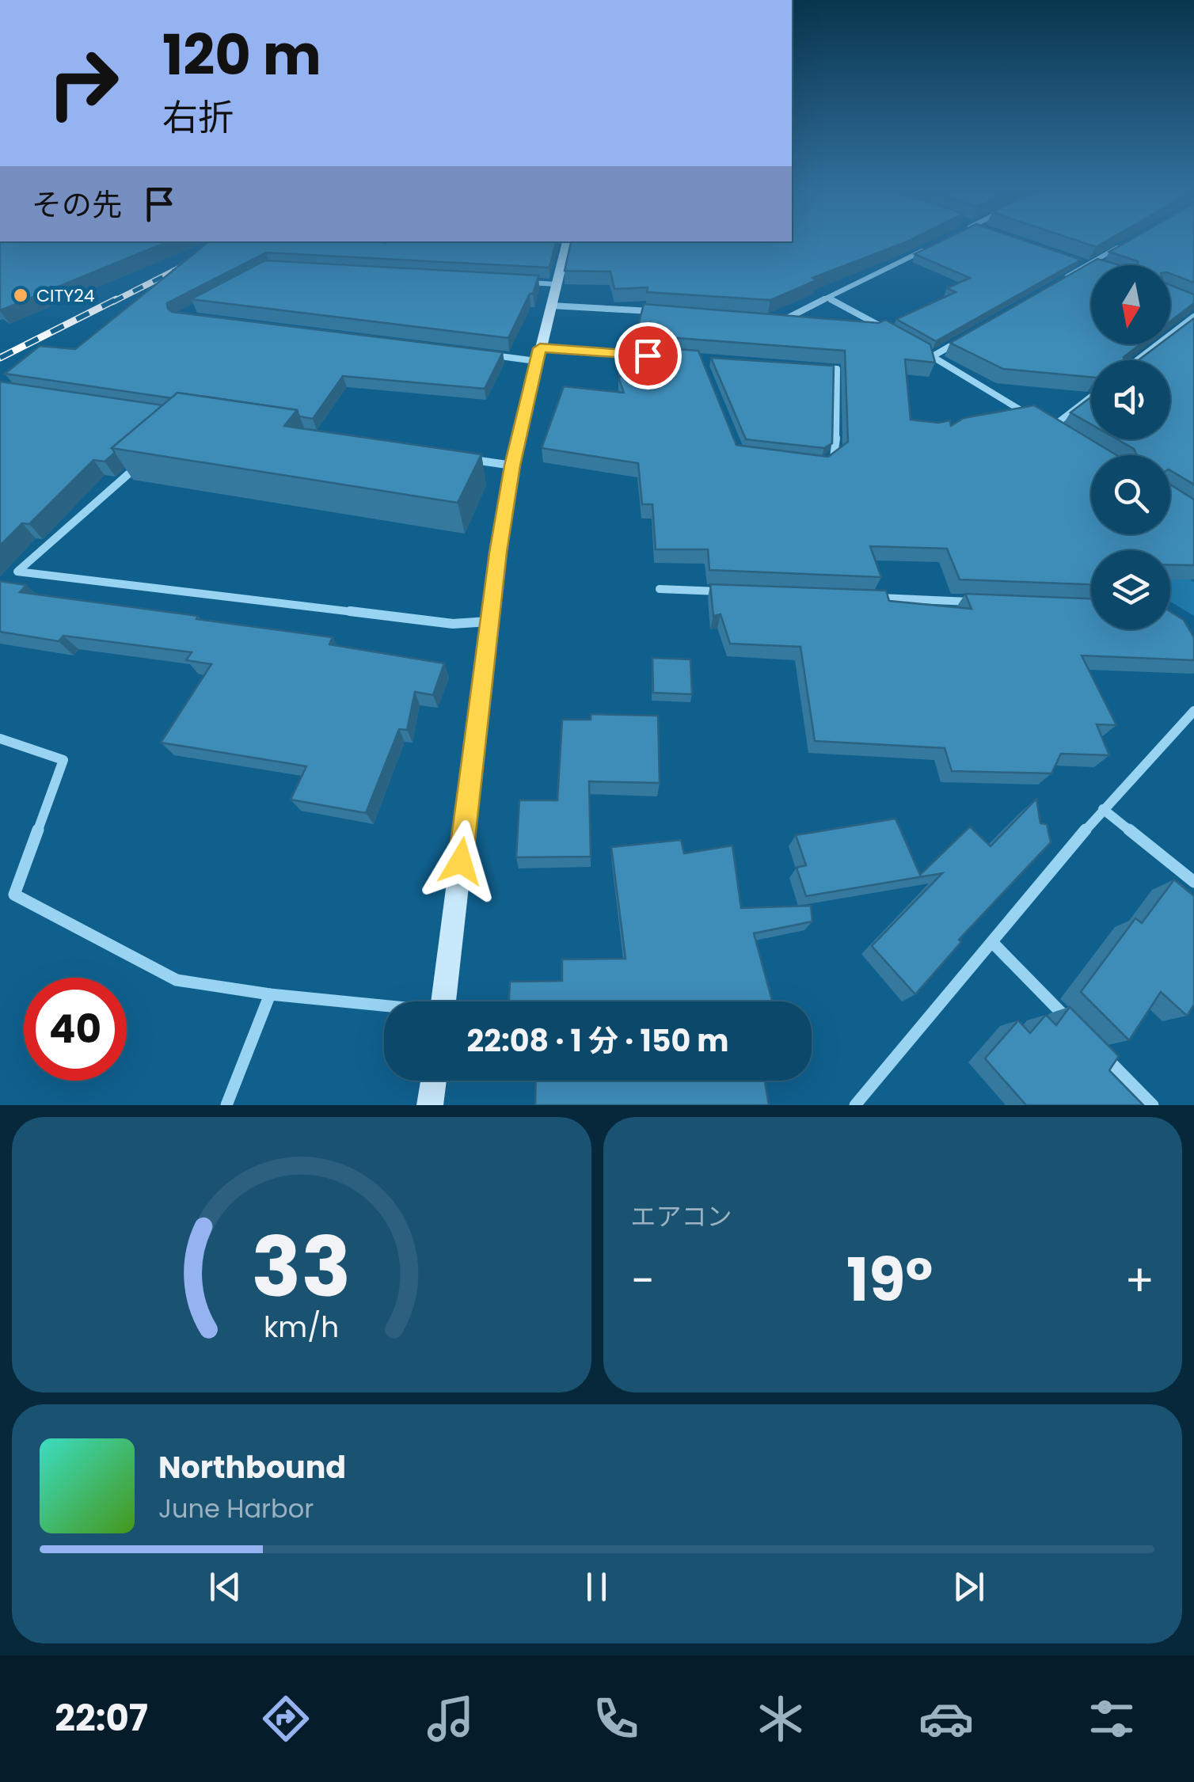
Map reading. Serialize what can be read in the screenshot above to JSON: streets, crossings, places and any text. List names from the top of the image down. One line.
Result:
{"places":["CITY24"],"north":"bottom","page":{"turn":["120 m","右折"],"then":"その先","limit":"40","trip":"22:08 · 1 分 · 150 m","tile":"エアコン","heat":["−","19°","+"],"song":["Northbound","June Harbor"],"tabs":"22:07","gauge":["33","km/h"]}}
